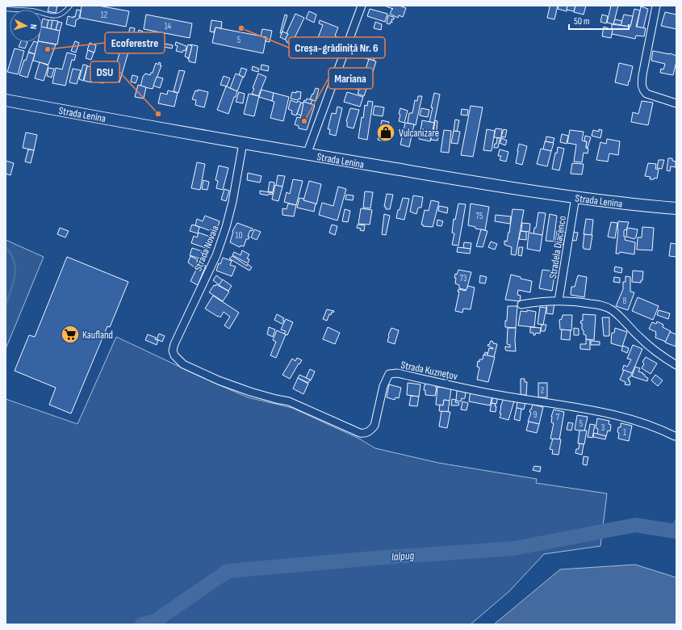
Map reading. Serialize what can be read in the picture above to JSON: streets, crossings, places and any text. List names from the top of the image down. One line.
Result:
{"streets":{"main road":["Strada Lenina"],"street":["Stradela Diacenco","Strada Novaia","Strada Kuznețov"]},"crossings":[["Strada Lenina","Stradela Diacenco"],["Strada Lenina","Strada Novaia"],["Strada Novaia","Strada Kuznețov"]],"water":["Ialpug"],"places":{"other":["Creșa-grădiniță Nr. 6","Ecoferestre","DSU","Mariana"],"shop":["Vulcanizare"],"supermarket":["Kaufland"]},"house_numbers":["12","14","5","75","10","73","8","2","9","7","5","3","1"],"scale_bar":"50 m","north":"right"}
